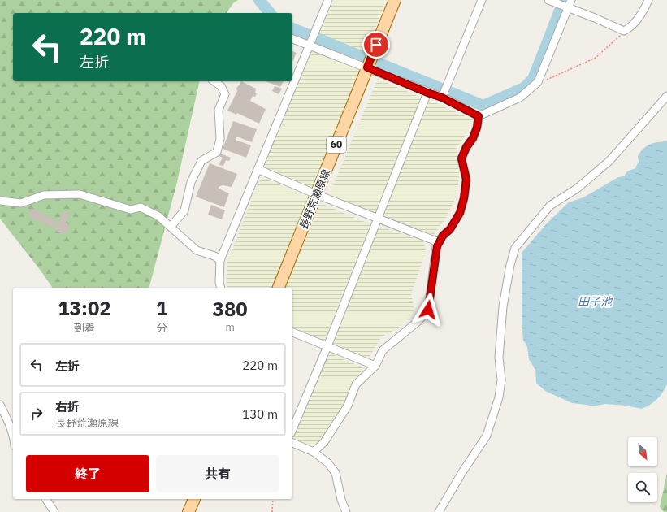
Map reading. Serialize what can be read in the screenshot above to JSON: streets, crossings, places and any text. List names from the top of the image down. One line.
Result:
{"streets":{"main road":["60","長野荒瀬原線"]},"water":["田子池"],"north":"bottom right","page":{"turn":["220 m","左折"],"eta":["13:02","到着","1","分","380","m"],"list":[{"name":"左折","value":"220 m"},{"name":"右折","note":"長野荒瀬原線","value":"130 m"}],"buttons":["終了","共有"]}}
